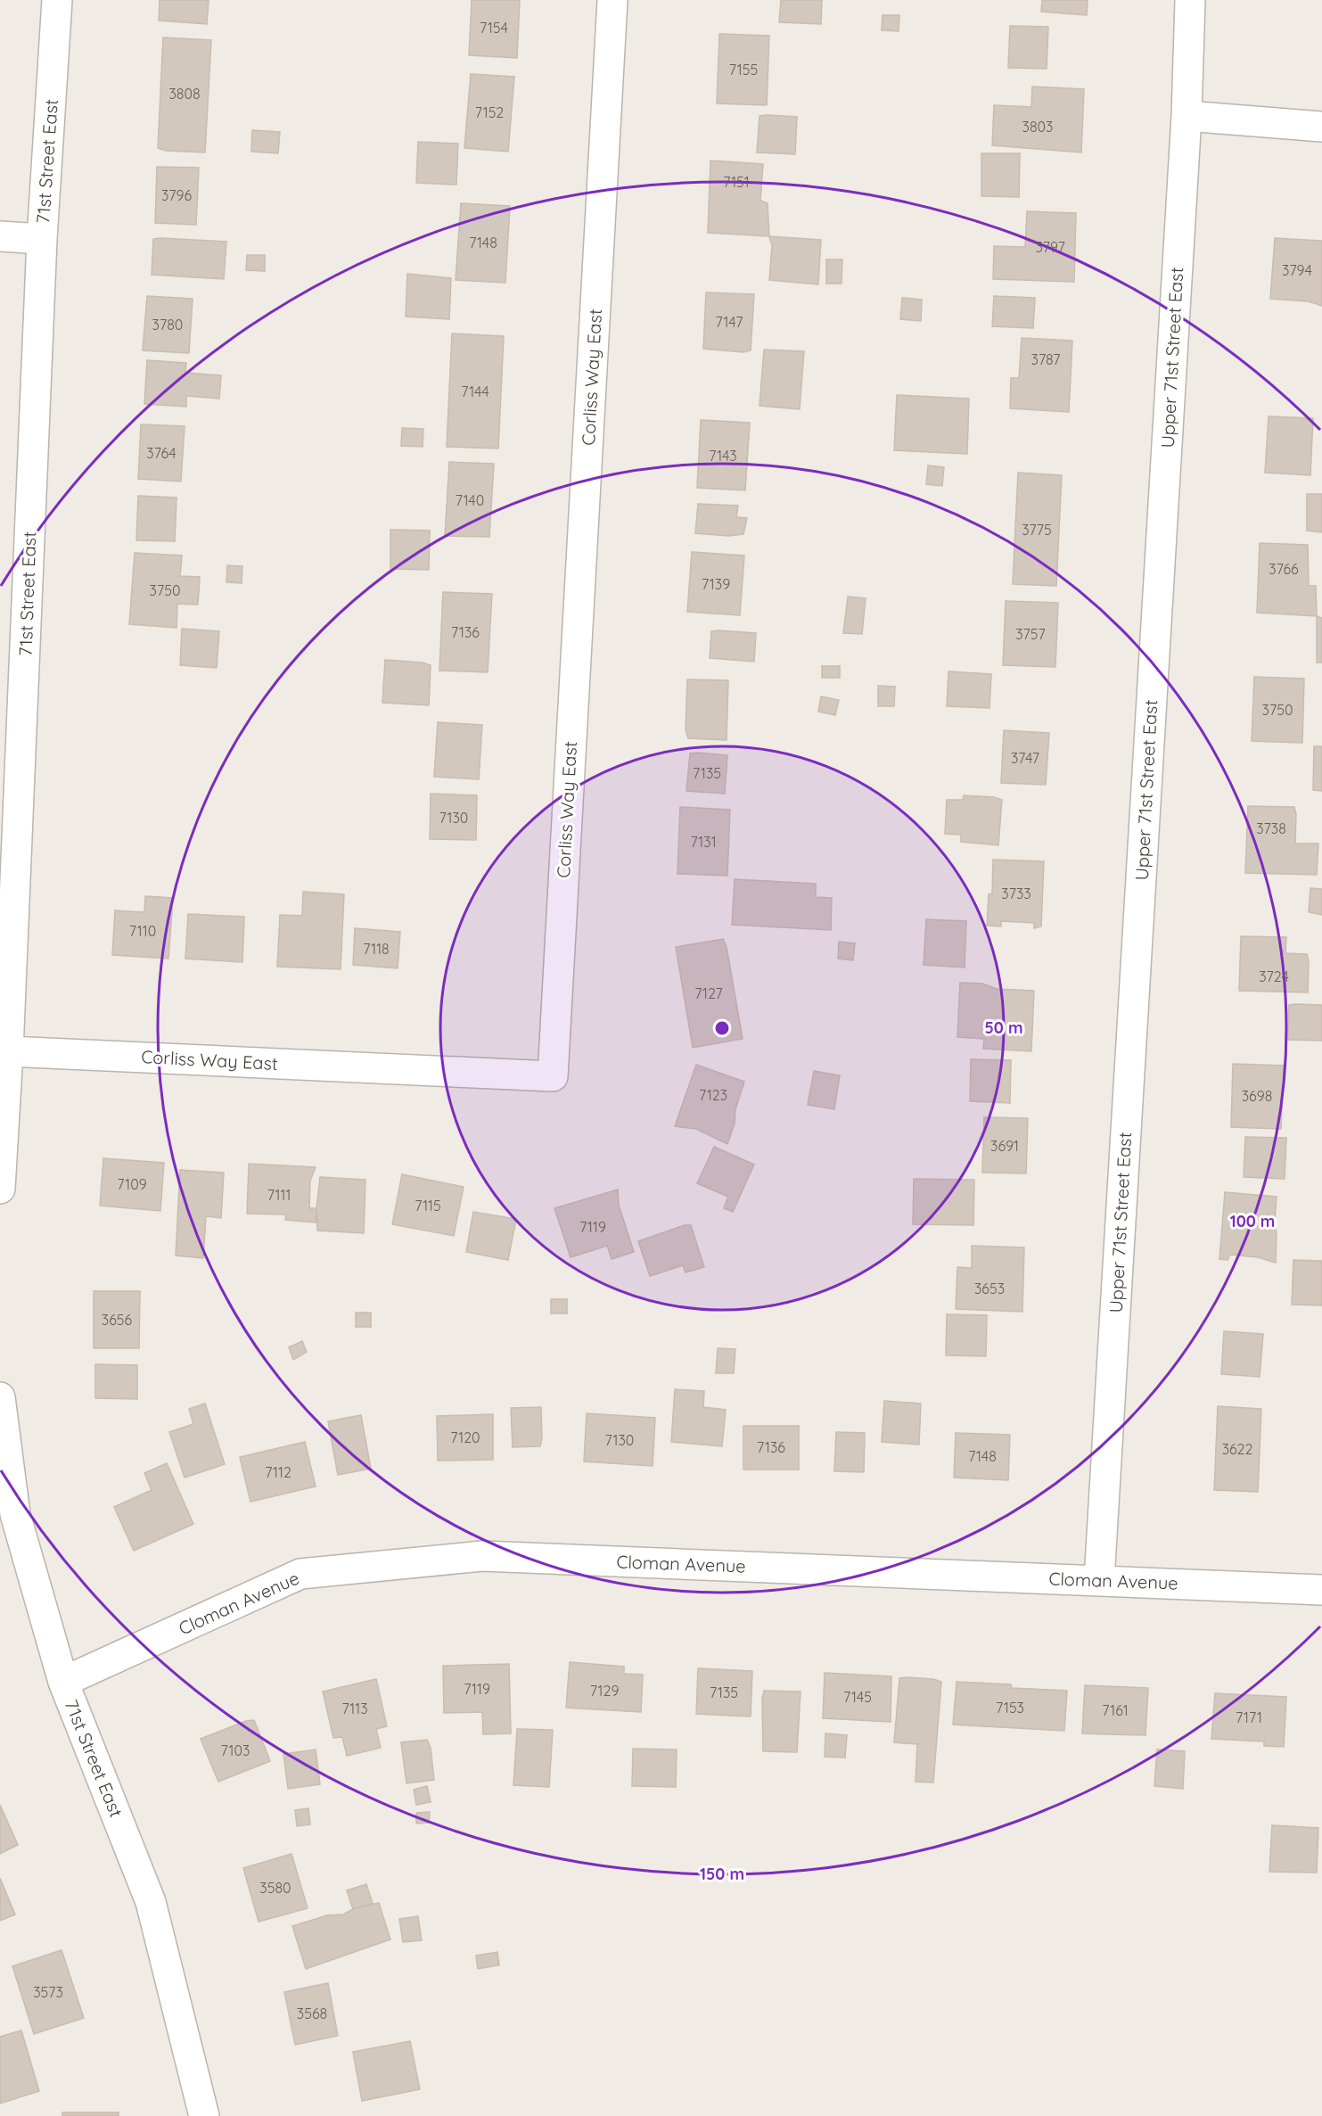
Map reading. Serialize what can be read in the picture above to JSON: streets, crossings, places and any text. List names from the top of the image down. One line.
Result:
{"streets":{"street":["71st Street East","Upper 71st Street East","Corliss Way East","Cloman Avenue"]},"crossings":[["71st Street East","Corliss Way East"],["71st Street East","Cloman Avenue"],["Upper 71st Street East","Cloman Avenue"]],"house_numbers":["7154","7155","3808","7152","3803","7151","3796","7148","3797","3794","7147","3780","3787","7144","3764","7143","7140","3775","3766","7139","3750","7136","3757","3750","3747","7135","7130","3738","7131","3733","7110","7118","3724","7127","7123","3698","3691","7109","7111","7115","7119","3653","3656","7120","7130","7136","3622","7148","7112","7119","7129","7135","7145","7153","7113","7161","7171","7103","3580","3573","3568"],"rings":["50 m","100 m","150 m"]}
